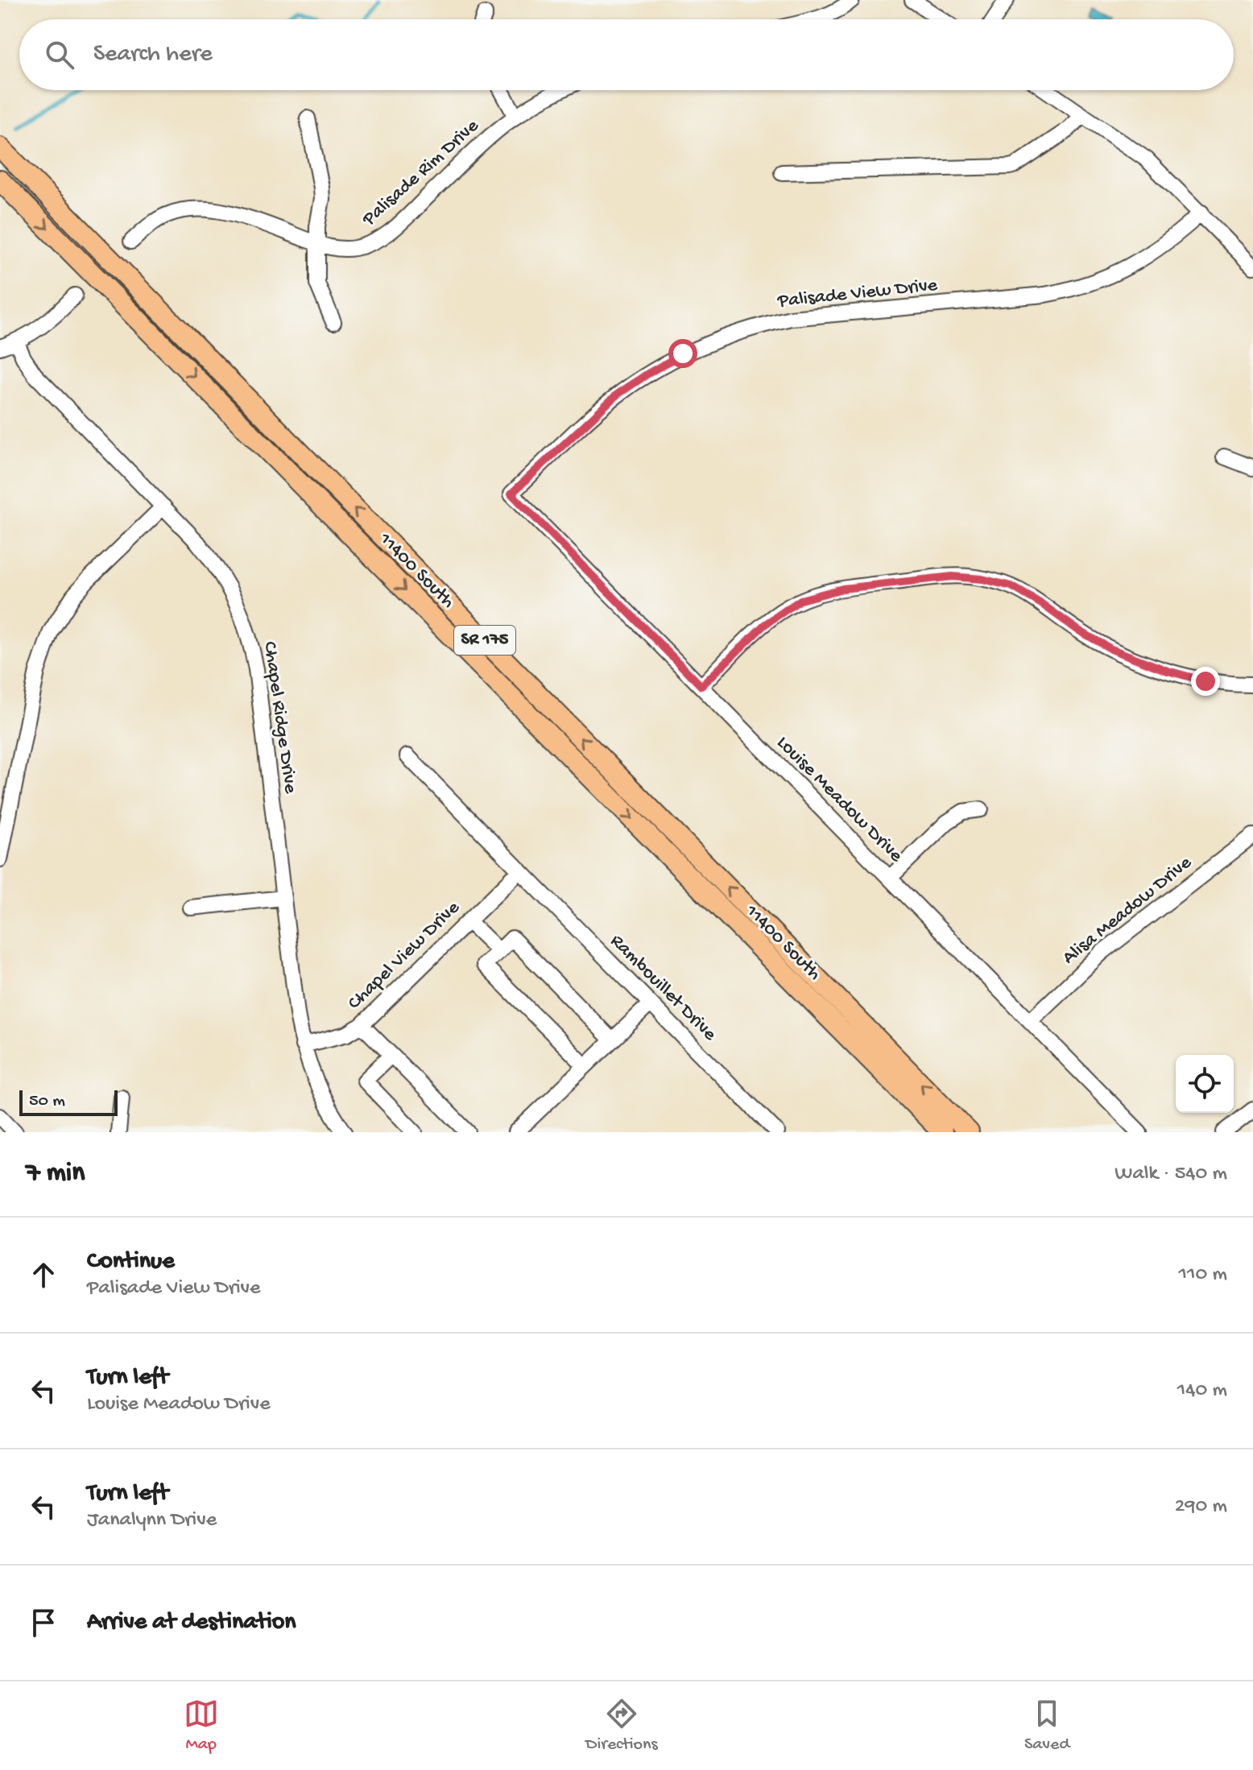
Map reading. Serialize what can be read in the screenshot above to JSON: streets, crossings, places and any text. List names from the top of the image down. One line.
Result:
{"streets":{"main road":["11400 South","SR 175"],"street":["Palisade Rim Drive","Palisade View Drive","Chapel Ridge Drive","Louise Meadow Drive","Alisa Meadow Drive","Chapel View Drive","Rambouillet Drive"]},"crossings":[["Palisade View Drive","Louise Meadow Drive"],["Chapel Ridge Drive","Chapel View Drive"],["Louise Meadow Drive","Alisa Meadow Drive"],["Chapel View Drive","Rambouillet Drive"]],"scale_bar":"50 m","page":{"search":"Search here","scale":"50 m","heading":["7 min","Walk · 540 m"],"list":[["Continue","Palisade View Drive","110 m"],["Turn left","Louise Meadow Drive","140 m"],["Turn left","Janalynn Drive","290 m"],"Arrive at destination"],"nav":["Map","Directions","Saved"]}}
